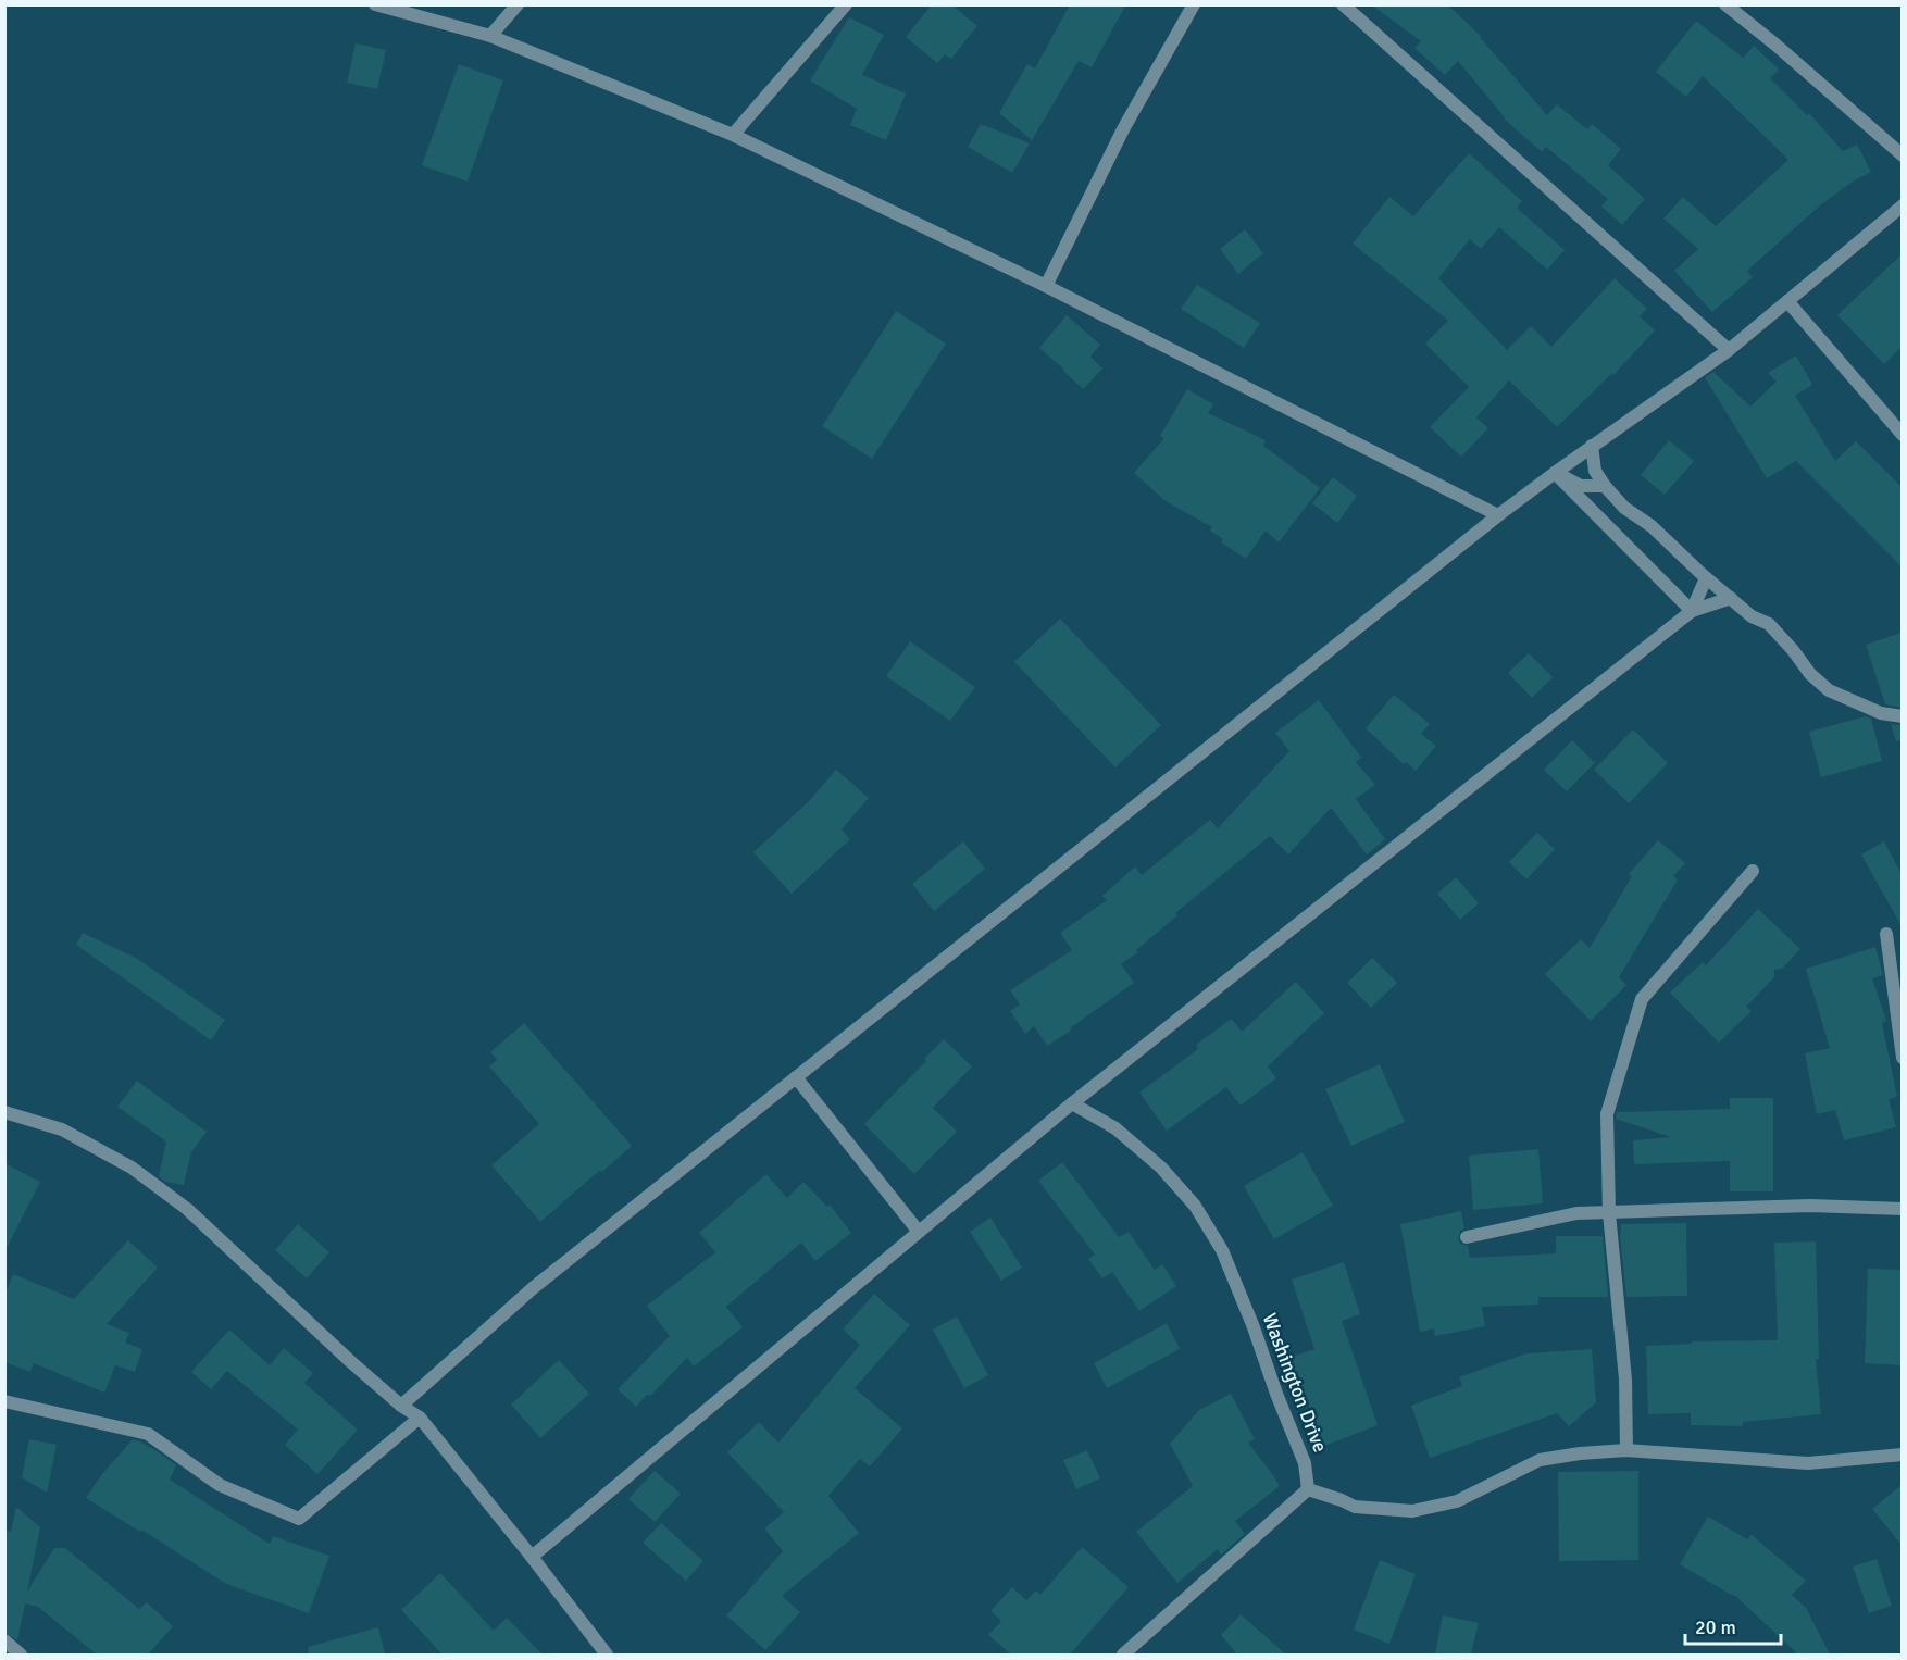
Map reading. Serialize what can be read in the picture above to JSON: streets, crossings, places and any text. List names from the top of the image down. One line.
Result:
{"streets":{"street":["Washington Drive"]},"scale_bar":"20 m"}
